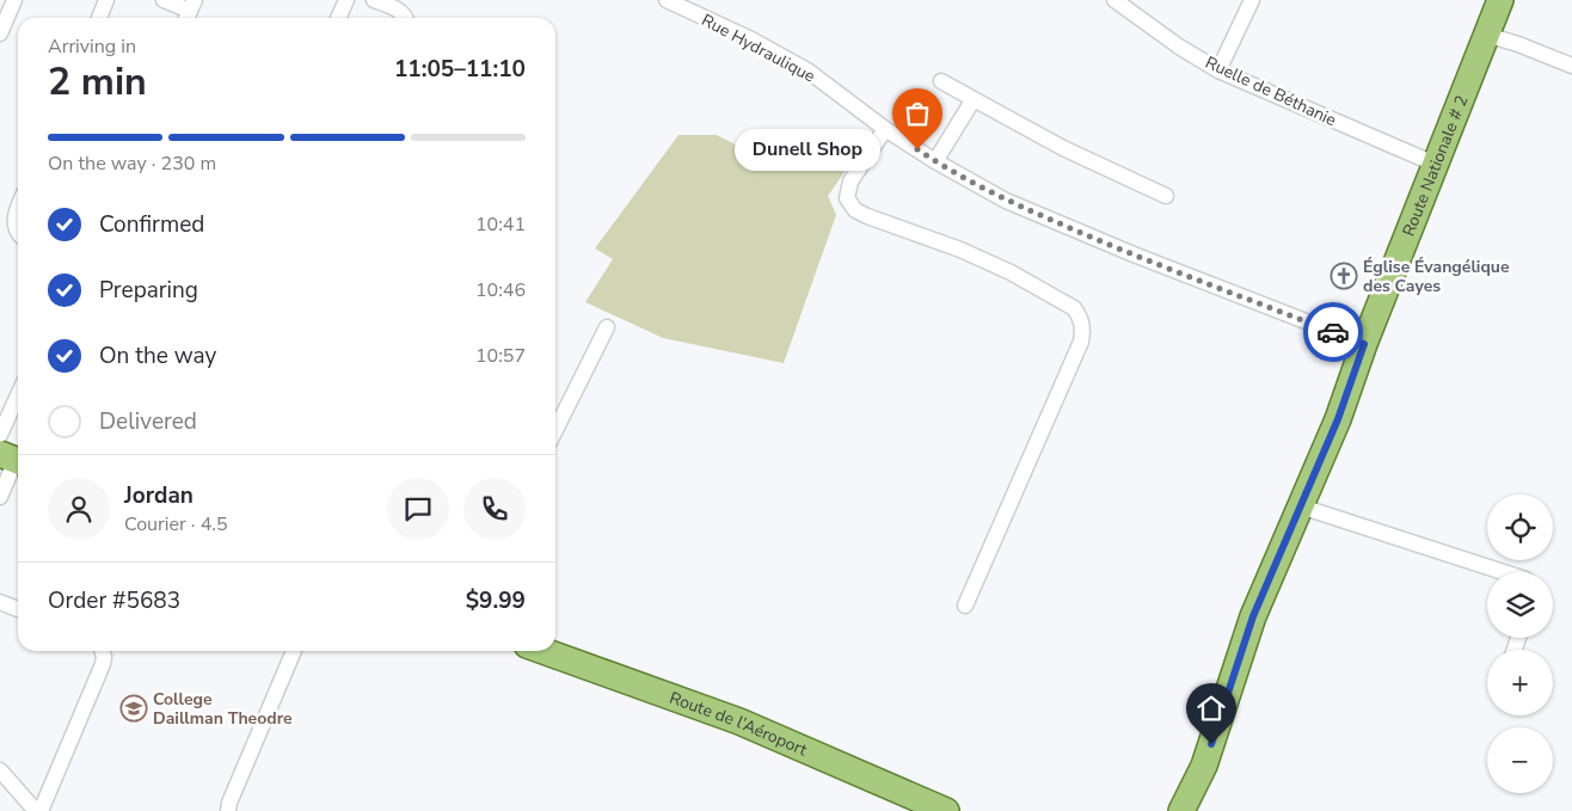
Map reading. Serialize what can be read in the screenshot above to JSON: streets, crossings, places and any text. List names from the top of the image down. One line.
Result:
{"streets":{"main road":["Route Nationale # 2","Route de l’Aéroport"],"street":["Rue Hydraulique","Ruelle de Béthanie"]},"crossings":[["Rue Hydraulique","Route Nationale # 2"],["Ruelle de Béthanie","Route Nationale # 2"]],"places":{"other":["Dunell Shop"],"church":["Église Évangélique des Cayes"],"school or university":["College Daillman Theodre"]},"page":{"heading":["2 min","Arriving in","11:05–11:10"],"panel":["Jordan","Courier · 4.5","Order #5683","$9.99"],"bar":"On the way · 230 m","bubble":"Dunell Shop","list":[["Confirmed","10:41"],["Preparing","10:46"],["On the way","10:57"],"Delivered"],"map_buttons":["+","−"]}}
